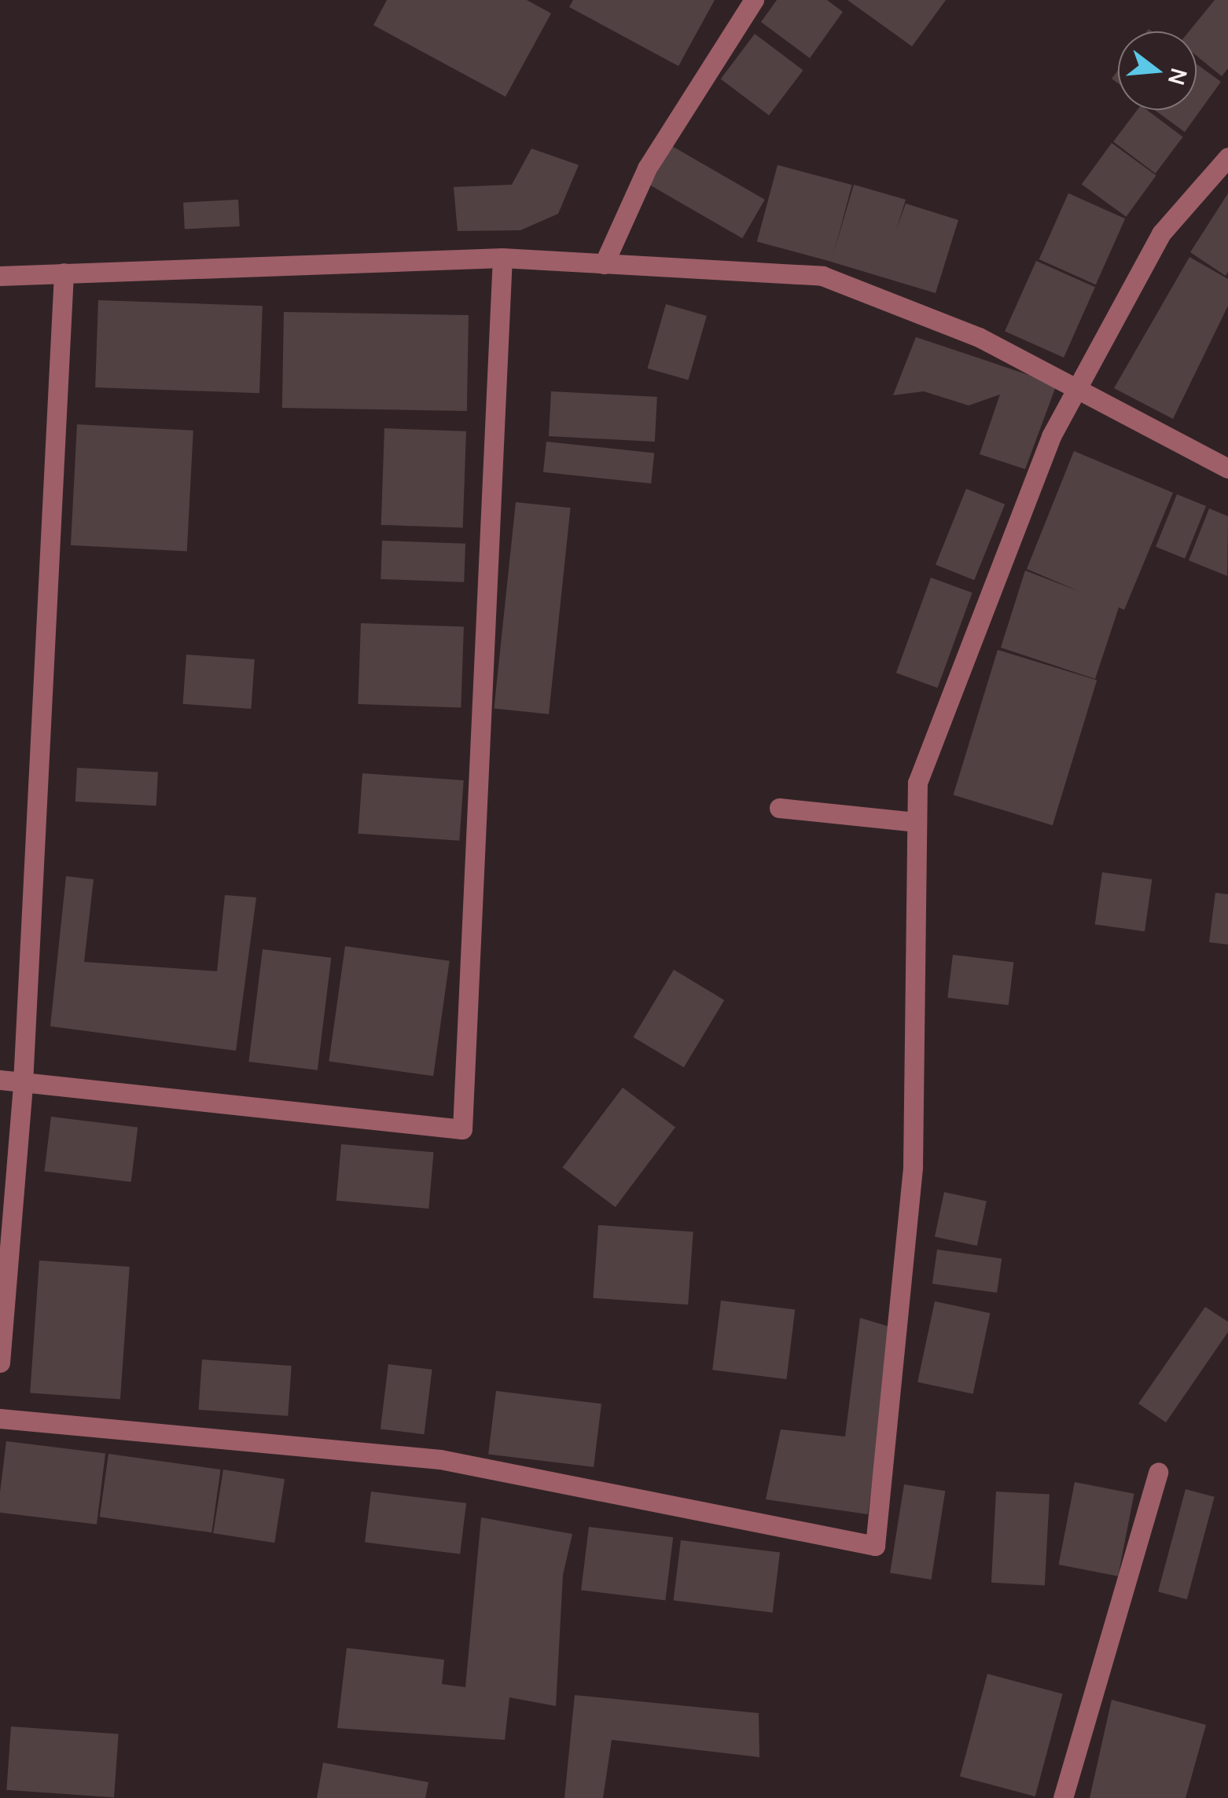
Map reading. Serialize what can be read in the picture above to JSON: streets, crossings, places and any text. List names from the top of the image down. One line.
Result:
{"north":"right"}
